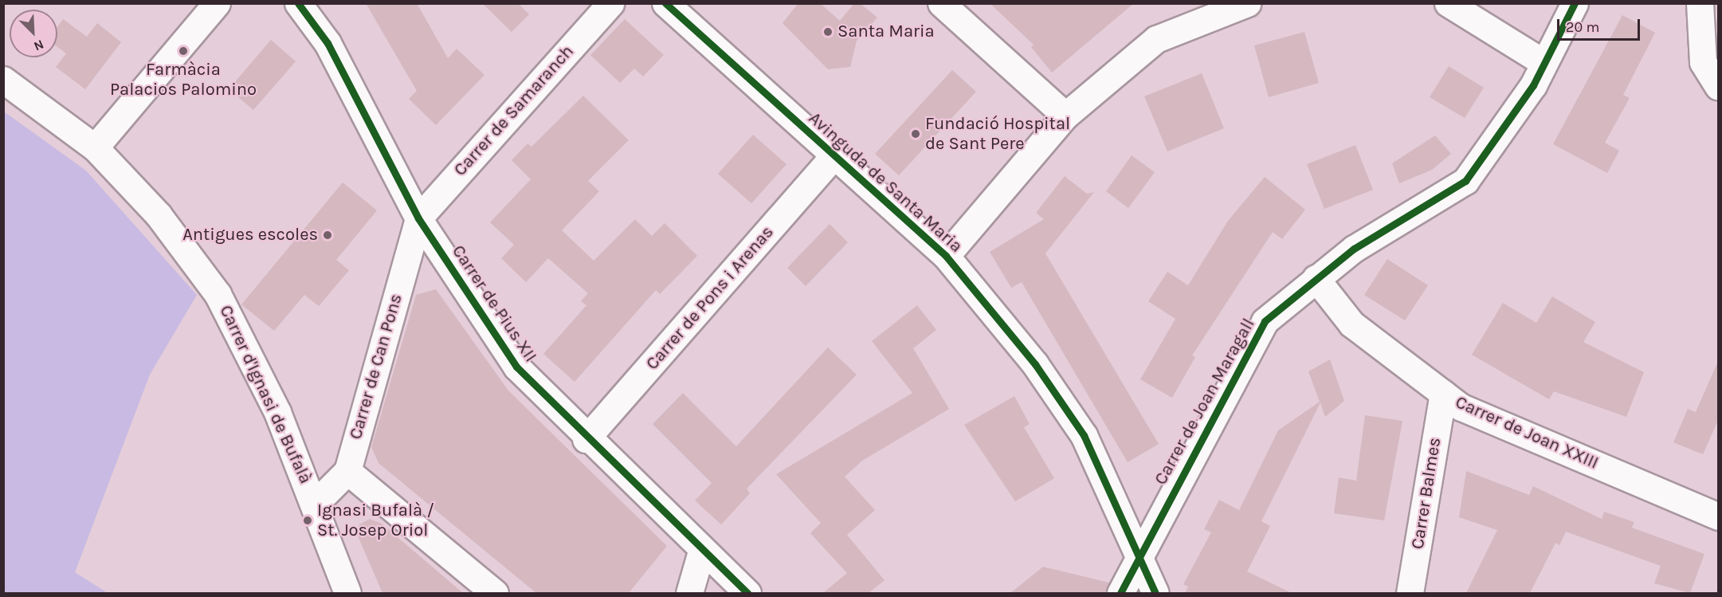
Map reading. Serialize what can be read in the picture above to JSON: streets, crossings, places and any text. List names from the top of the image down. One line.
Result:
{"streets":{"street":["Carrer de Samaranch","Avinguda de Santa Maria","Carrer de Pons i Arenas","Carrer de Pius XII","Carrer de Can Pons","Carrer d'Ignasi de Bufalà","Carrer de Joan Maragall","Carrer de Joan XXIII","Carrer Balmes"]},"crossings":[["Carrer de Samaranch","Carrer de Pius XII"],["Carrer de Samaranch","Carrer de Can Pons"],["Avinguda de Santa Maria","Carrer de Pons i Arenas"],["Avinguda de Santa Maria","Carrer de Joan Maragall"],["Carrer de Pons i Arenas","Carrer de Pius XII"],["Carrer de Pius XII","Carrer de Can Pons"],["Carrer de Can Pons","Carrer d'Ignasi de Bufalà"],["Carrer de Joan Maragall","Carrer de Joan XXIII"],["Carrer de Joan XXIII","Carrer Balmes"]],"places":["Santa Maria","Farmàcia Palacios Palomino","Fundació Hospital de Sant Pere","Antigues escoles","Ignasi Bufalà / St. Josep Oriol"],"scale_bar":"20 m","north":"bottom right"}
